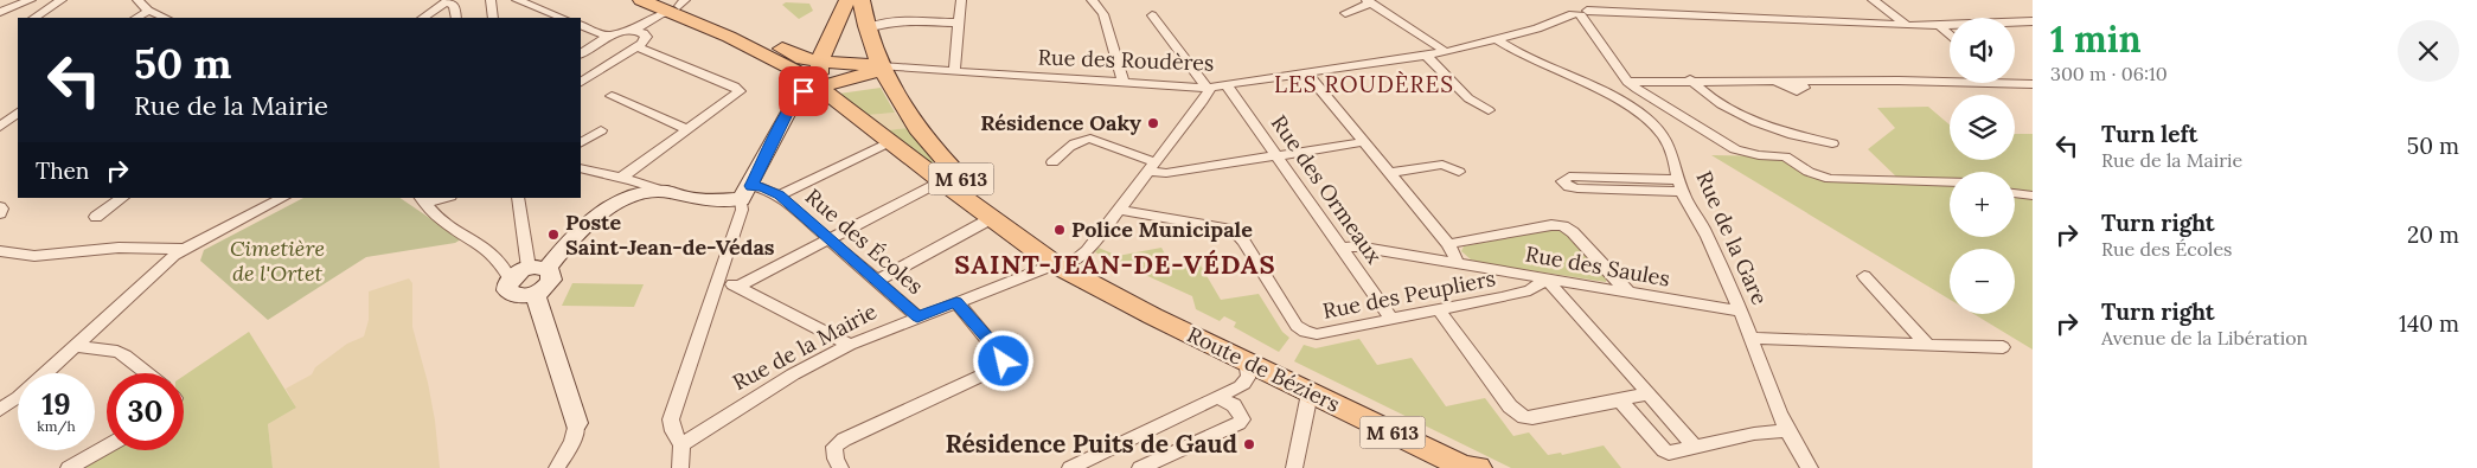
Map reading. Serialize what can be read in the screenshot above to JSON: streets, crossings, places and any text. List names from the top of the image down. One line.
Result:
{"streets":{"main road":["M 613","Route de Béziers"],"street":["Rue des Roudères","Rue des Ormeaux","Rue de la Gare","Rue des Écoles","Rue des Saules","Rue des Peupliers","Rue de la Mairie"]},"crossings":[["Rue des Roudères","M 613"],["Rue des Roudères","Rue des Ormeaux"],["Rue des Roudères","Rue de la Gare"],["M 613","Rue de la Mairie"],["M 613","Route de Béziers"],["Rue des Ormeaux","Rue des Saules"],["Rue des Ormeaux","Rue des Peupliers"],["Rue de la Gare","Rue des Saules"],["Rue des Écoles","Rue de la Mairie"],["Rue des Saules","Rue des Peupliers"],["Rue de la Mairie","Route de Béziers"]],"districts":["LES ROUDÈRES","SAINT-JEAN-DE-VÉDAS"],"parks":["Cimetière de l'Ortet"],"places":["Résidence Oaky","Police Municipale","Poste Saint-Jean-de-Védas","Résidence Puits de Gaud"],"page":{"heading":["1 min","300 m · 06:10"],"map_buttons":["+","−"],"turn":["50 m","Rue de la Mairie"],"list":[{"name":"Turn left","note":"Rue de la Mairie","value":"50 m"},{"name":"Turn right","note":"Rue des Écoles","value":"20 m"},{"name":"Turn right","note":"Avenue de la Libération","value":"140 m"}],"then":"Then","speed":"19 km/h","limit":"30"}}
